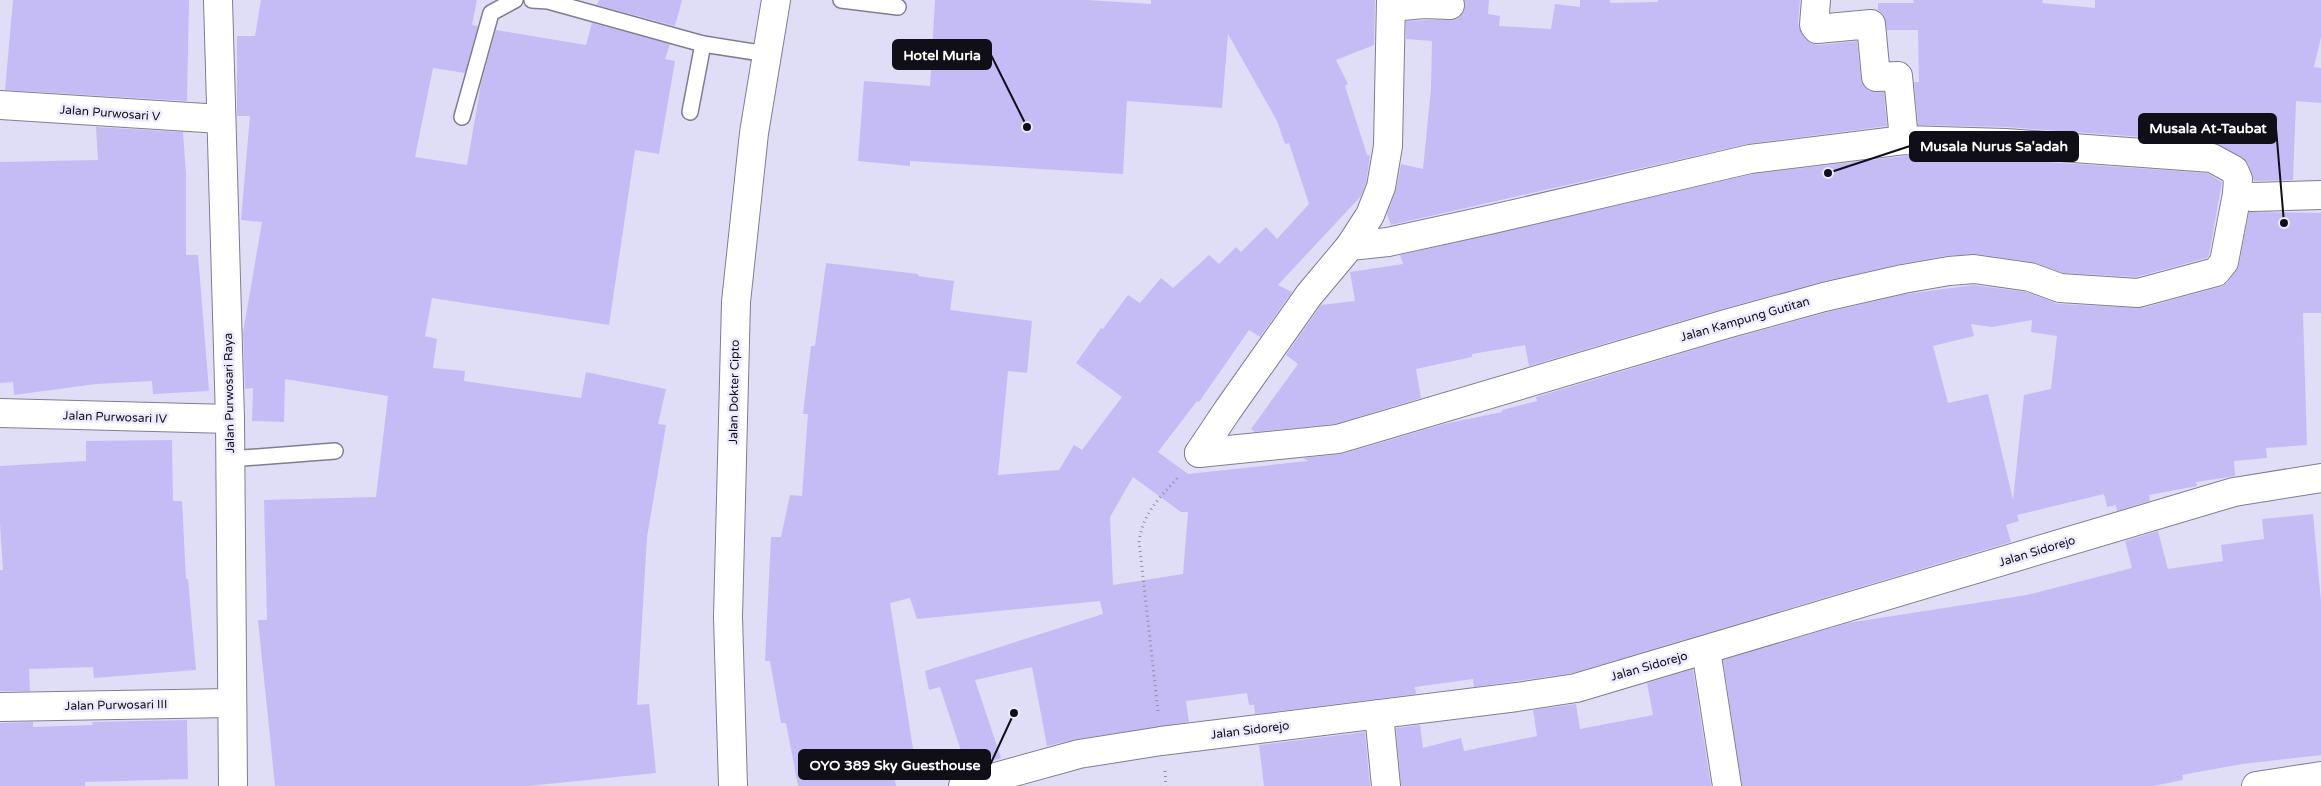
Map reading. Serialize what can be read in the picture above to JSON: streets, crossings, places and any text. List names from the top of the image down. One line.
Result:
{"streets":{"main road":["Jalan Purwosari V","Jalan Kampung Gutitan","Jalan Dokter Cipto","Jalan Purwosari Raya","Jalan Purwosari IV","Jalan Sidorejo","Jalan Purwosari III"]},"crossings":[["Jalan Purwosari V","Jalan Purwosari Raya"],["Jalan Purwosari Raya","Jalan Purwosari IV"],["Jalan Purwosari Raya","Jalan Purwosari III"]],"places":["Hotel Muria","Musala Nurus Sa'adah","Musala At-Taubat","OYO 389 Sky Guesthouse"]}
